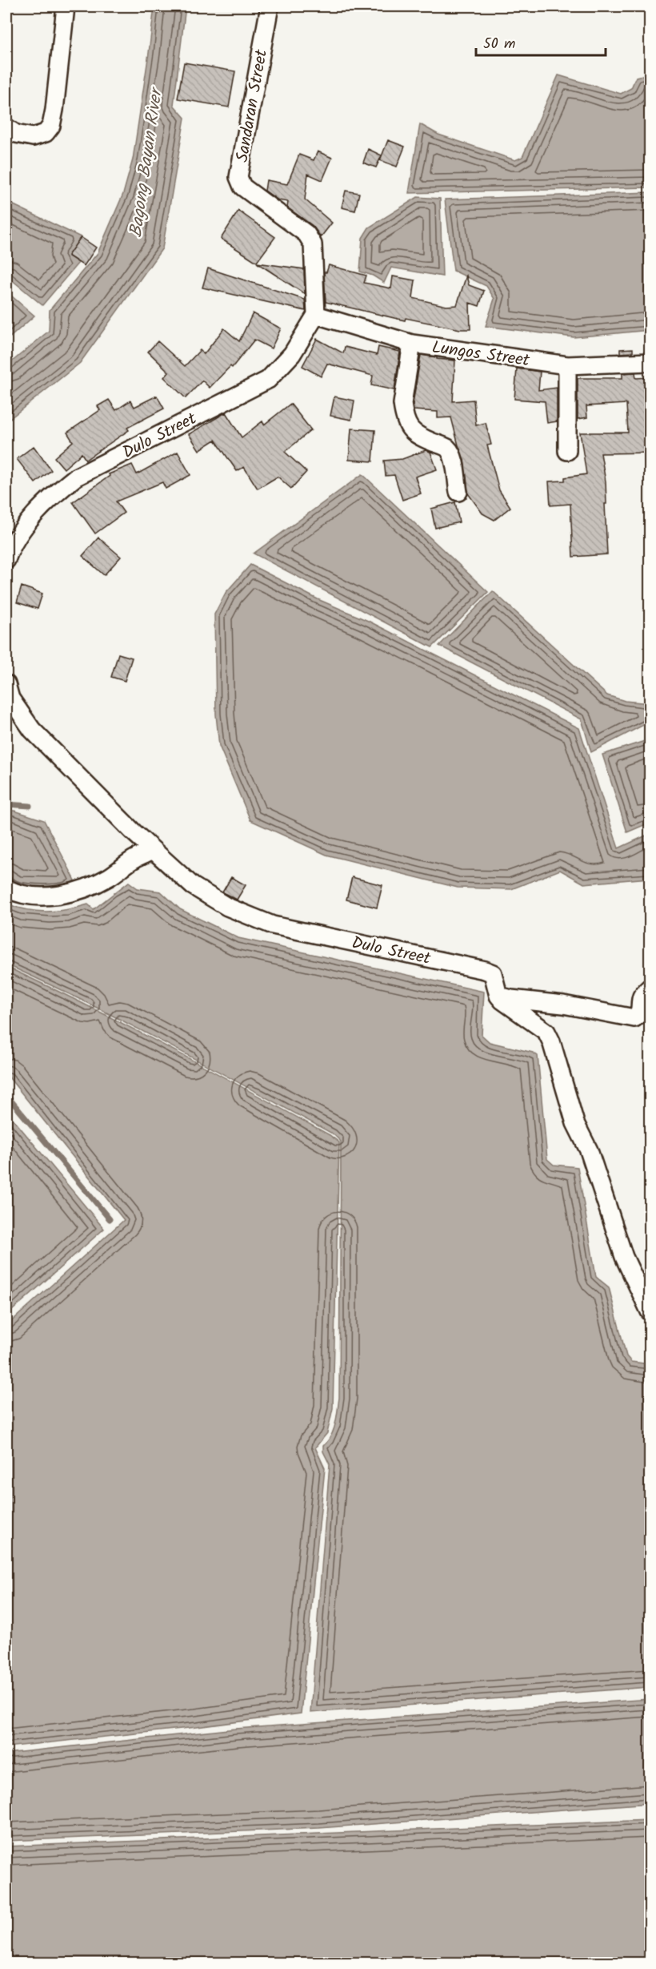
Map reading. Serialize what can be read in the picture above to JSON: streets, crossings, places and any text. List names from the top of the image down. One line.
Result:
{"streets":{"street":["Sandaran Street","Lungos Street","Dulo Street"]},"crossings":[["Sandaran Street","Lungos Street"],["Sandaran Street","Dulo Street"],["Lungos Street","Dulo Street"]],"water":["Bagong Bayan River"],"scale_bar":"50 m"}
